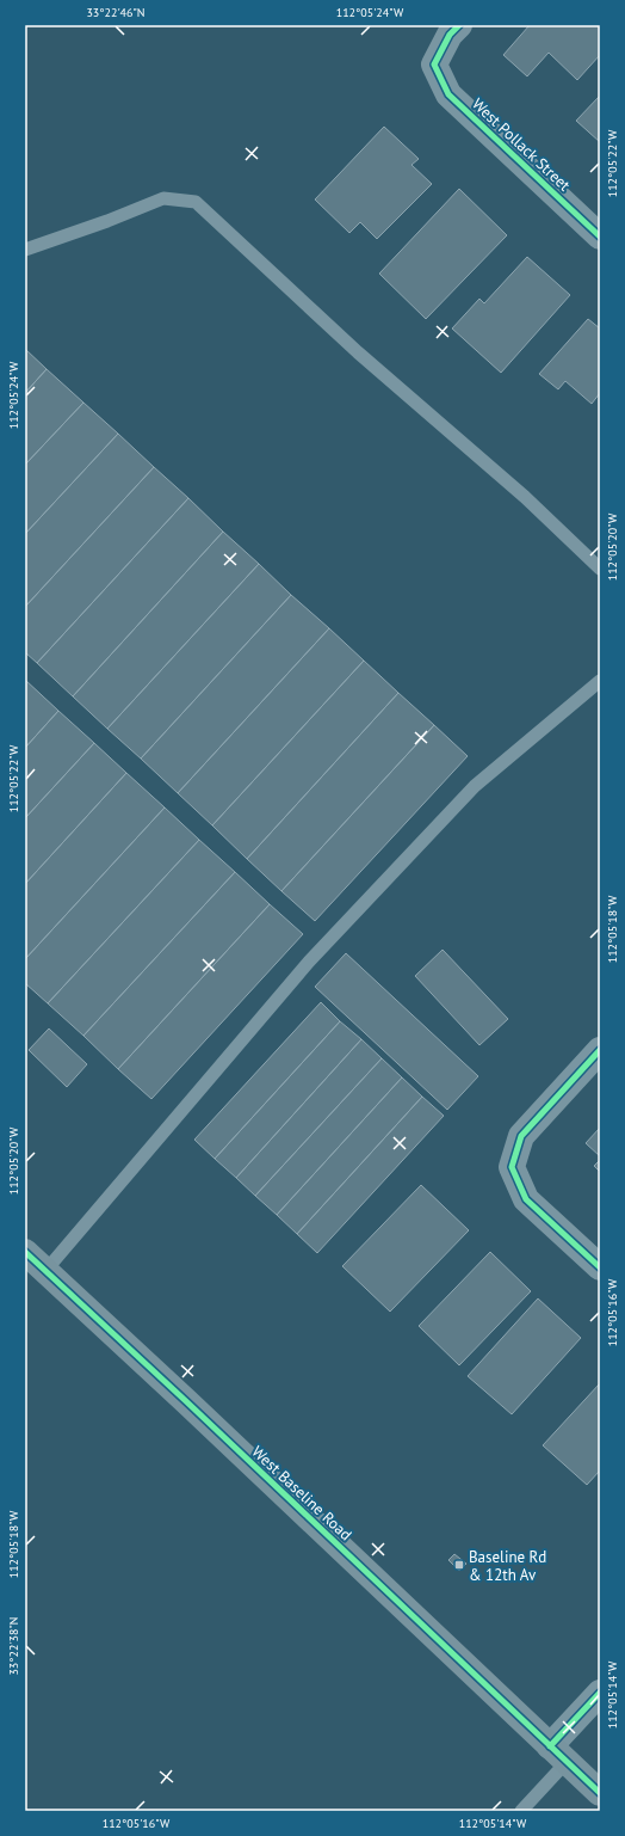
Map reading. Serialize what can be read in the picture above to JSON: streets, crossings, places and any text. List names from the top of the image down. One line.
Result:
{"streets":{"main road":["West Baseline Road"],"street":["West Pollack Street"]},"places":{"transit":["Baseline Rd & 12th Av"]},"coordinates":["33°22'46\"N","112°05'24\"W","112°05'22\"W","112°05'20\"W","112°05'18\"W","112°05'16\"W","33°22'38\"N","112°05'14\"W"]}
